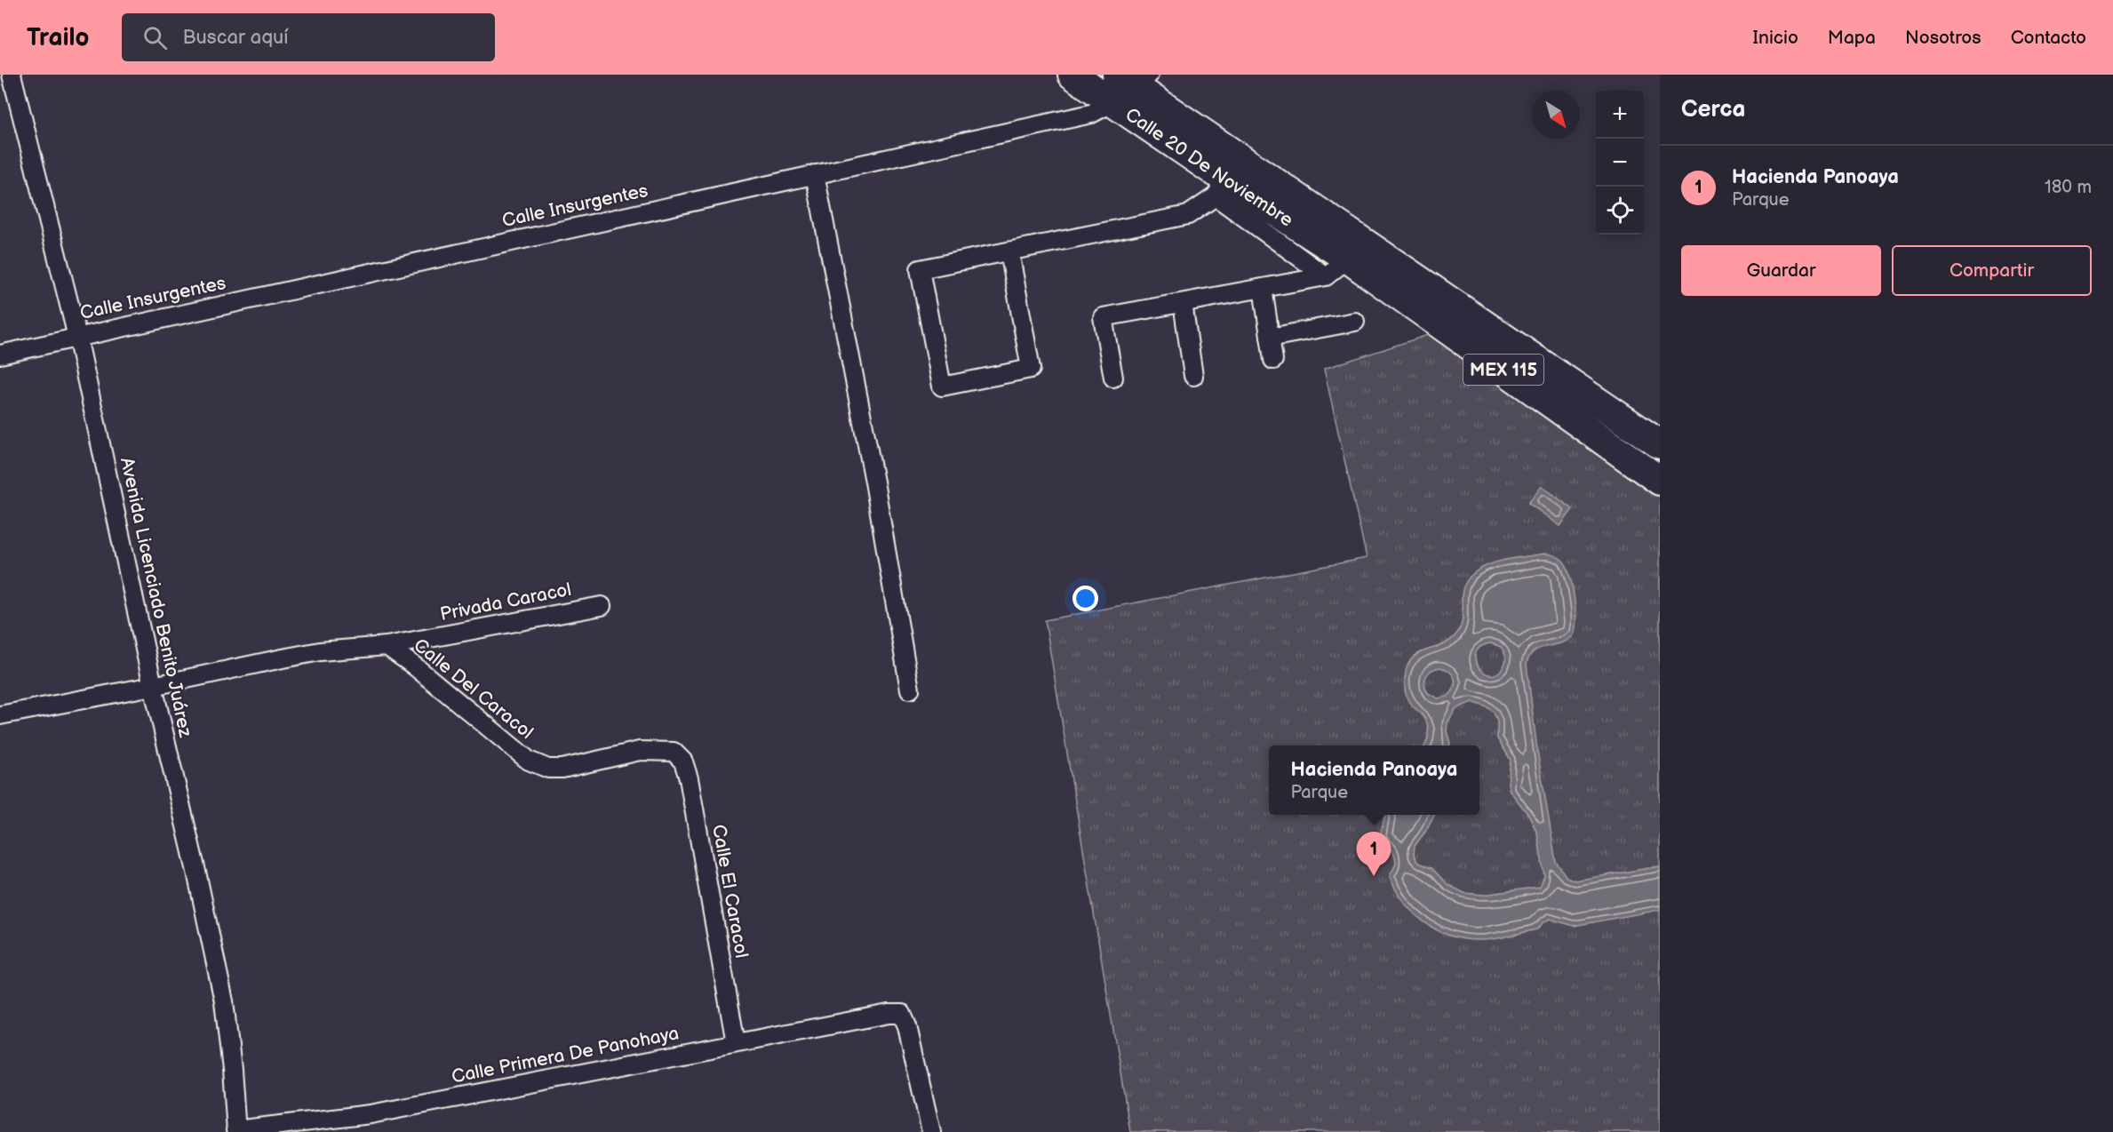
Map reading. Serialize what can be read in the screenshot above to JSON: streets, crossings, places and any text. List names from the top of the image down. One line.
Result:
{"streets":{"main road":["Calle 20 De Noviembre","MEX 115"],"street":["Calle Insurgentes","Avenida Licenciado Benito Juárez","Privada Caracol","Calle Del Caracol","Calle El Caracol","Calle Primera De Panohaya"]},"crossings":[["Calle 20 De Noviembre","Calle Insurgentes"],["Calle 20 De Noviembre","MEX 115"],["Calle Insurgentes","Avenida Licenciado Benito Juárez"],["Avenida Licenciado Benito Juárez","Calle Del Caracol"],["Avenida Licenciado Benito Juárez","Calle Primera De Panohaya"],["Privada Caracol","Calle Del Caracol"],["Calle Del Caracol","Calle El Caracol"],["Calle El Caracol","Calle Primera De Panohaya"]],"north":"bottom right","page":{"header":"Trailo","search":"Buscar aquí","nav":["Inicio","Mapa","Nosotros","Contacto"],"heading":"Cerca","map_buttons":["+","−"],"list":[{"mark":"1","name":"Hacienda Panoaya","note":"Parque","value":"180 m"}],"buttons":["Guardar","Compartir"],"popup":["Hacienda Panoaya","Parque"],"pins":"1"}}
